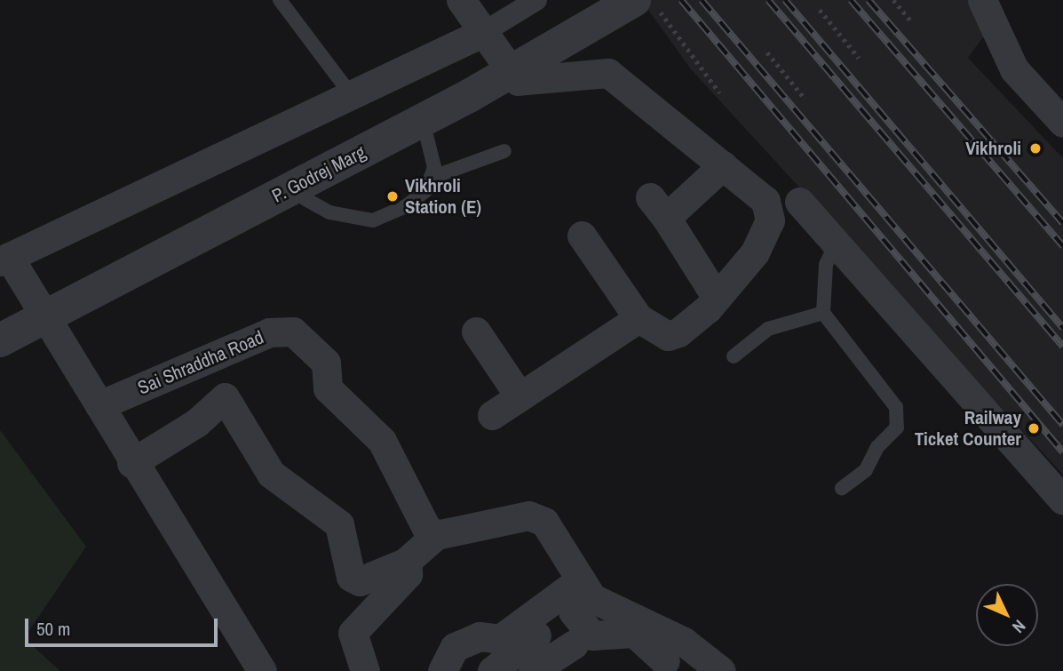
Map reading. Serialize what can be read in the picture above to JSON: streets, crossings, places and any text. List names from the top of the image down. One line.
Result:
{"streets":{"street":["P. Godrej Marg","Sai Shraddha Road"]},"places":["Vikhroli","Vikhroli Station (E)","Railway Ticket Counter"],"scale_bar":"50 m","north":"bottom right"}
